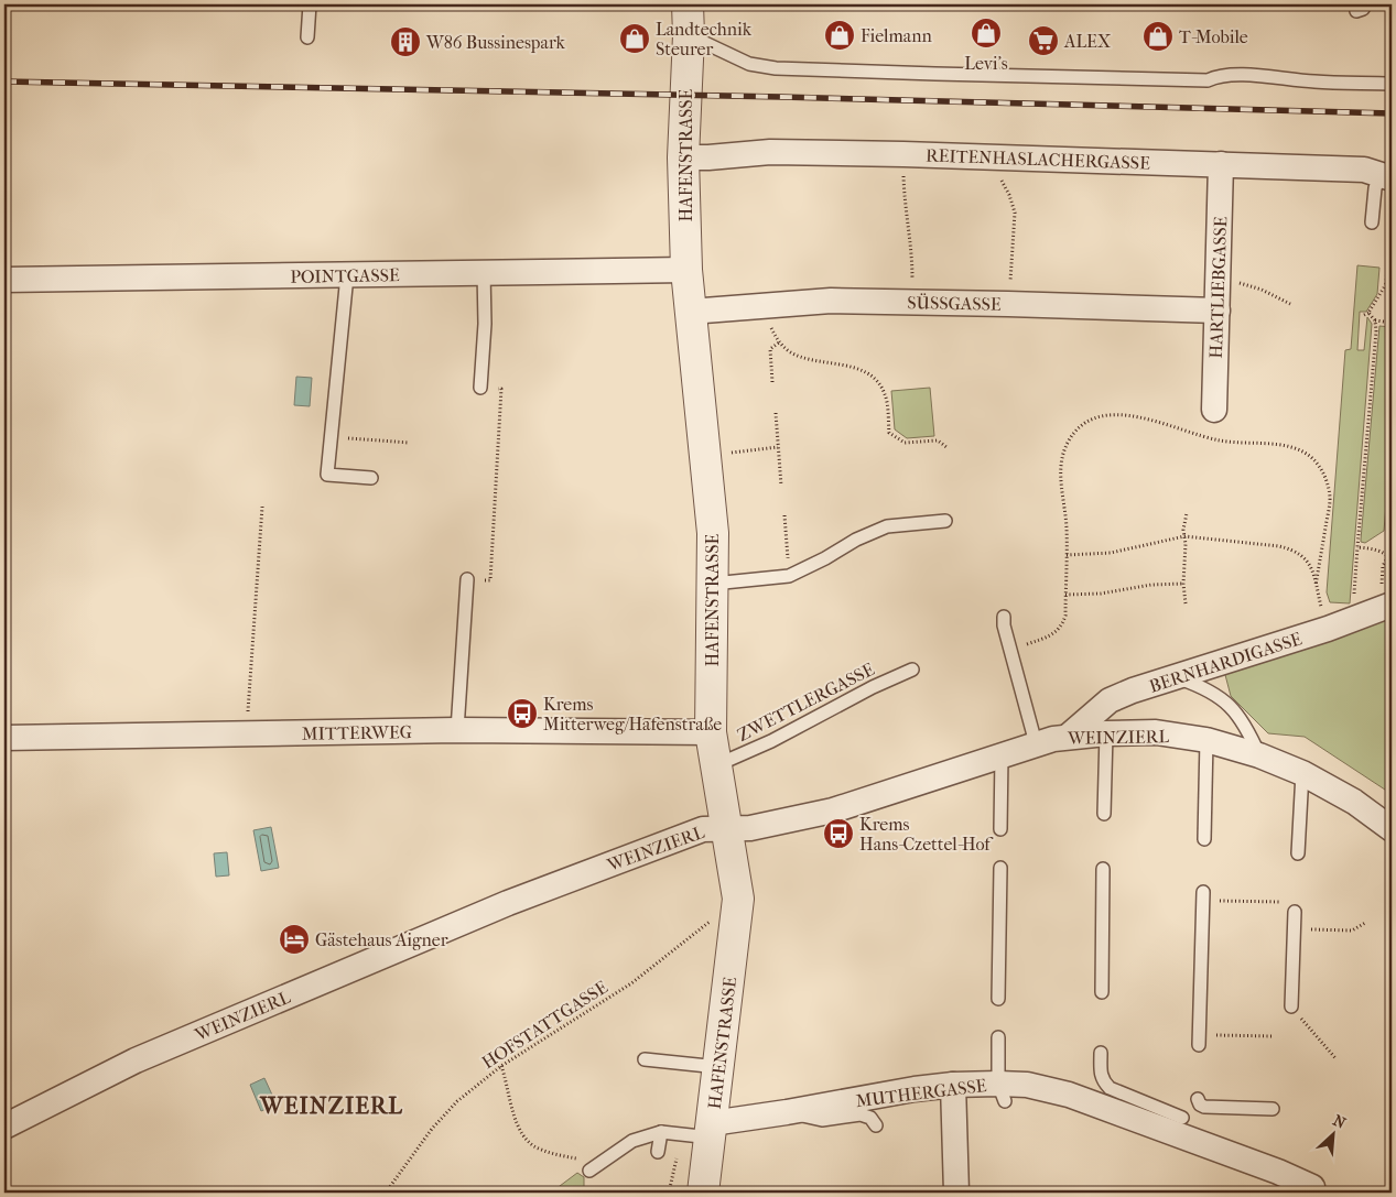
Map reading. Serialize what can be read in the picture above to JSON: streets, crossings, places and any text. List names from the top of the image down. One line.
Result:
{"streets":{"street":["HAFENSTRASSE","REITENHASLACHERGASSE","POINTGASSE","HARTLIEBGASSE","SÜSSGASSE","BERNHARDIGASSE","MITTERWEG","WEINZIERL","MUTHERGASSE"],"lane":["ZWETTLERGASSE"],"path":["HOFSTATTGASSE"]},"crossings":[["HAFENSTRASSE","REITENHASLACHERGASSE"],["HAFENSTRASSE","POINTGASSE"],["HAFENSTRASSE","SÜSSGASSE"],["HAFENSTRASSE","ZWETTLERGASSE"],["HAFENSTRASSE","MITTERWEG"],["HAFENSTRASSE","WEINZIERL"],["HAFENSTRASSE","HOFSTATTGASSE"],["HAFENSTRASSE","MUTHERGASSE"],["REITENHASLACHERGASSE","HARTLIEBGASSE"],["HARTLIEBGASSE","SÜSSGASSE"],["BERNHARDIGASSE","WEINZIERL"]],"districts":["WEINZIERL"],"places":{"shop":["Levi's","Fielmann","T-Mobile","Landtechnik Steurer"],"supermarket":["ALEX"],"building":["W86 Bussinespark"],"bus stop":["Krems Mitterweg/Hafenstraße","Krems Hans-Czettel-Hof"],"hotel":["Gästehaus Aigner"]},"north":"top right"}
